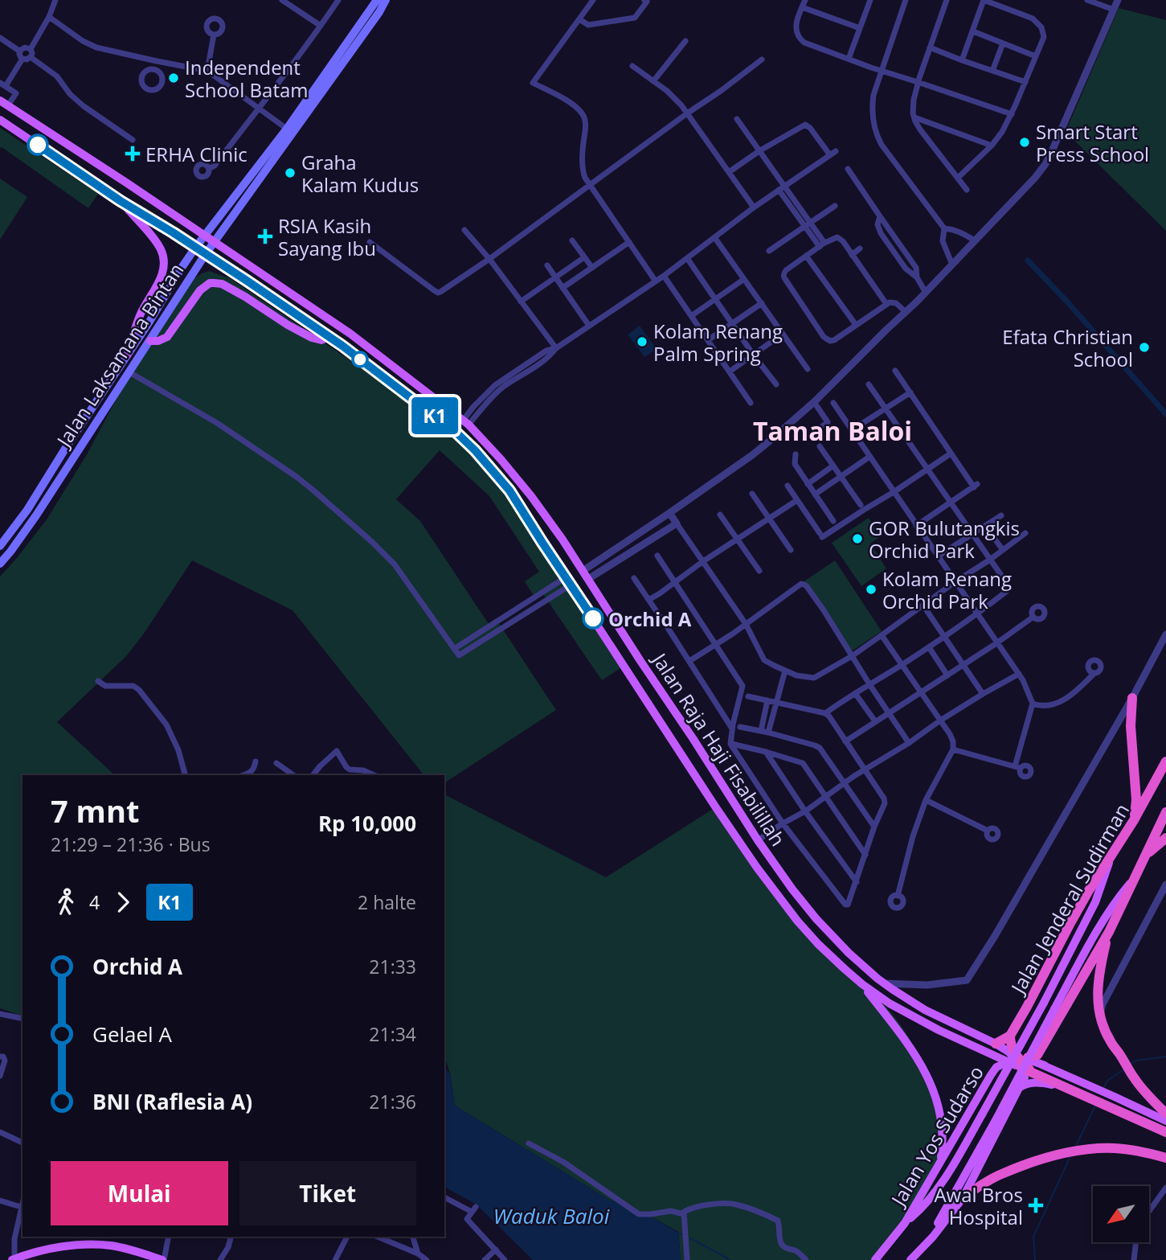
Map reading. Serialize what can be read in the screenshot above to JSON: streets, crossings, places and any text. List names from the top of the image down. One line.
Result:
{"streets":{"highway":["Jalan Jenderal Sudirman"],"main road":["Jalan Laksamana Bintan","Jalan Raja Haji Fisabilillah","Jalan Yos Sudarso"]},"crossings":[["Jalan Laksamana Bintan","Jalan Raja Haji Fisabilillah"],["Jalan Raja Haji Fisabilillah","Jalan Yos Sudarso"]],"districts":["Taman Baloi"],"water":["Waduk Baloi"],"places":{"other":["Independent School Batam","Smart Start Press School","Graha Kalam Kudus","Kolam Renang Palm Spring","Efata Christian School","GOR Bulutangkis Orchid Park","Kolam Renang Orchid Park","Orchid A"],"health":["ERHA Clinic","RSIA Kasih Sayang Ibu","Awal Bros Hospital"]},"lines":["bus line K1"],"north":"bottom left","page":{"on_map":"K1","heading":["7 mnt","21:29 – 21:36 · Bus","Rp 10,000"],"legs":["4","K1","2 halte"],"list":[{"name":"Orchid A","value":"21:33"},{"name":"Gelael A","value":"21:34"},{"name":"BNI (Raflesia A)","value":"21:36"}],"buttons":["Mulai","Tiket"]}}
